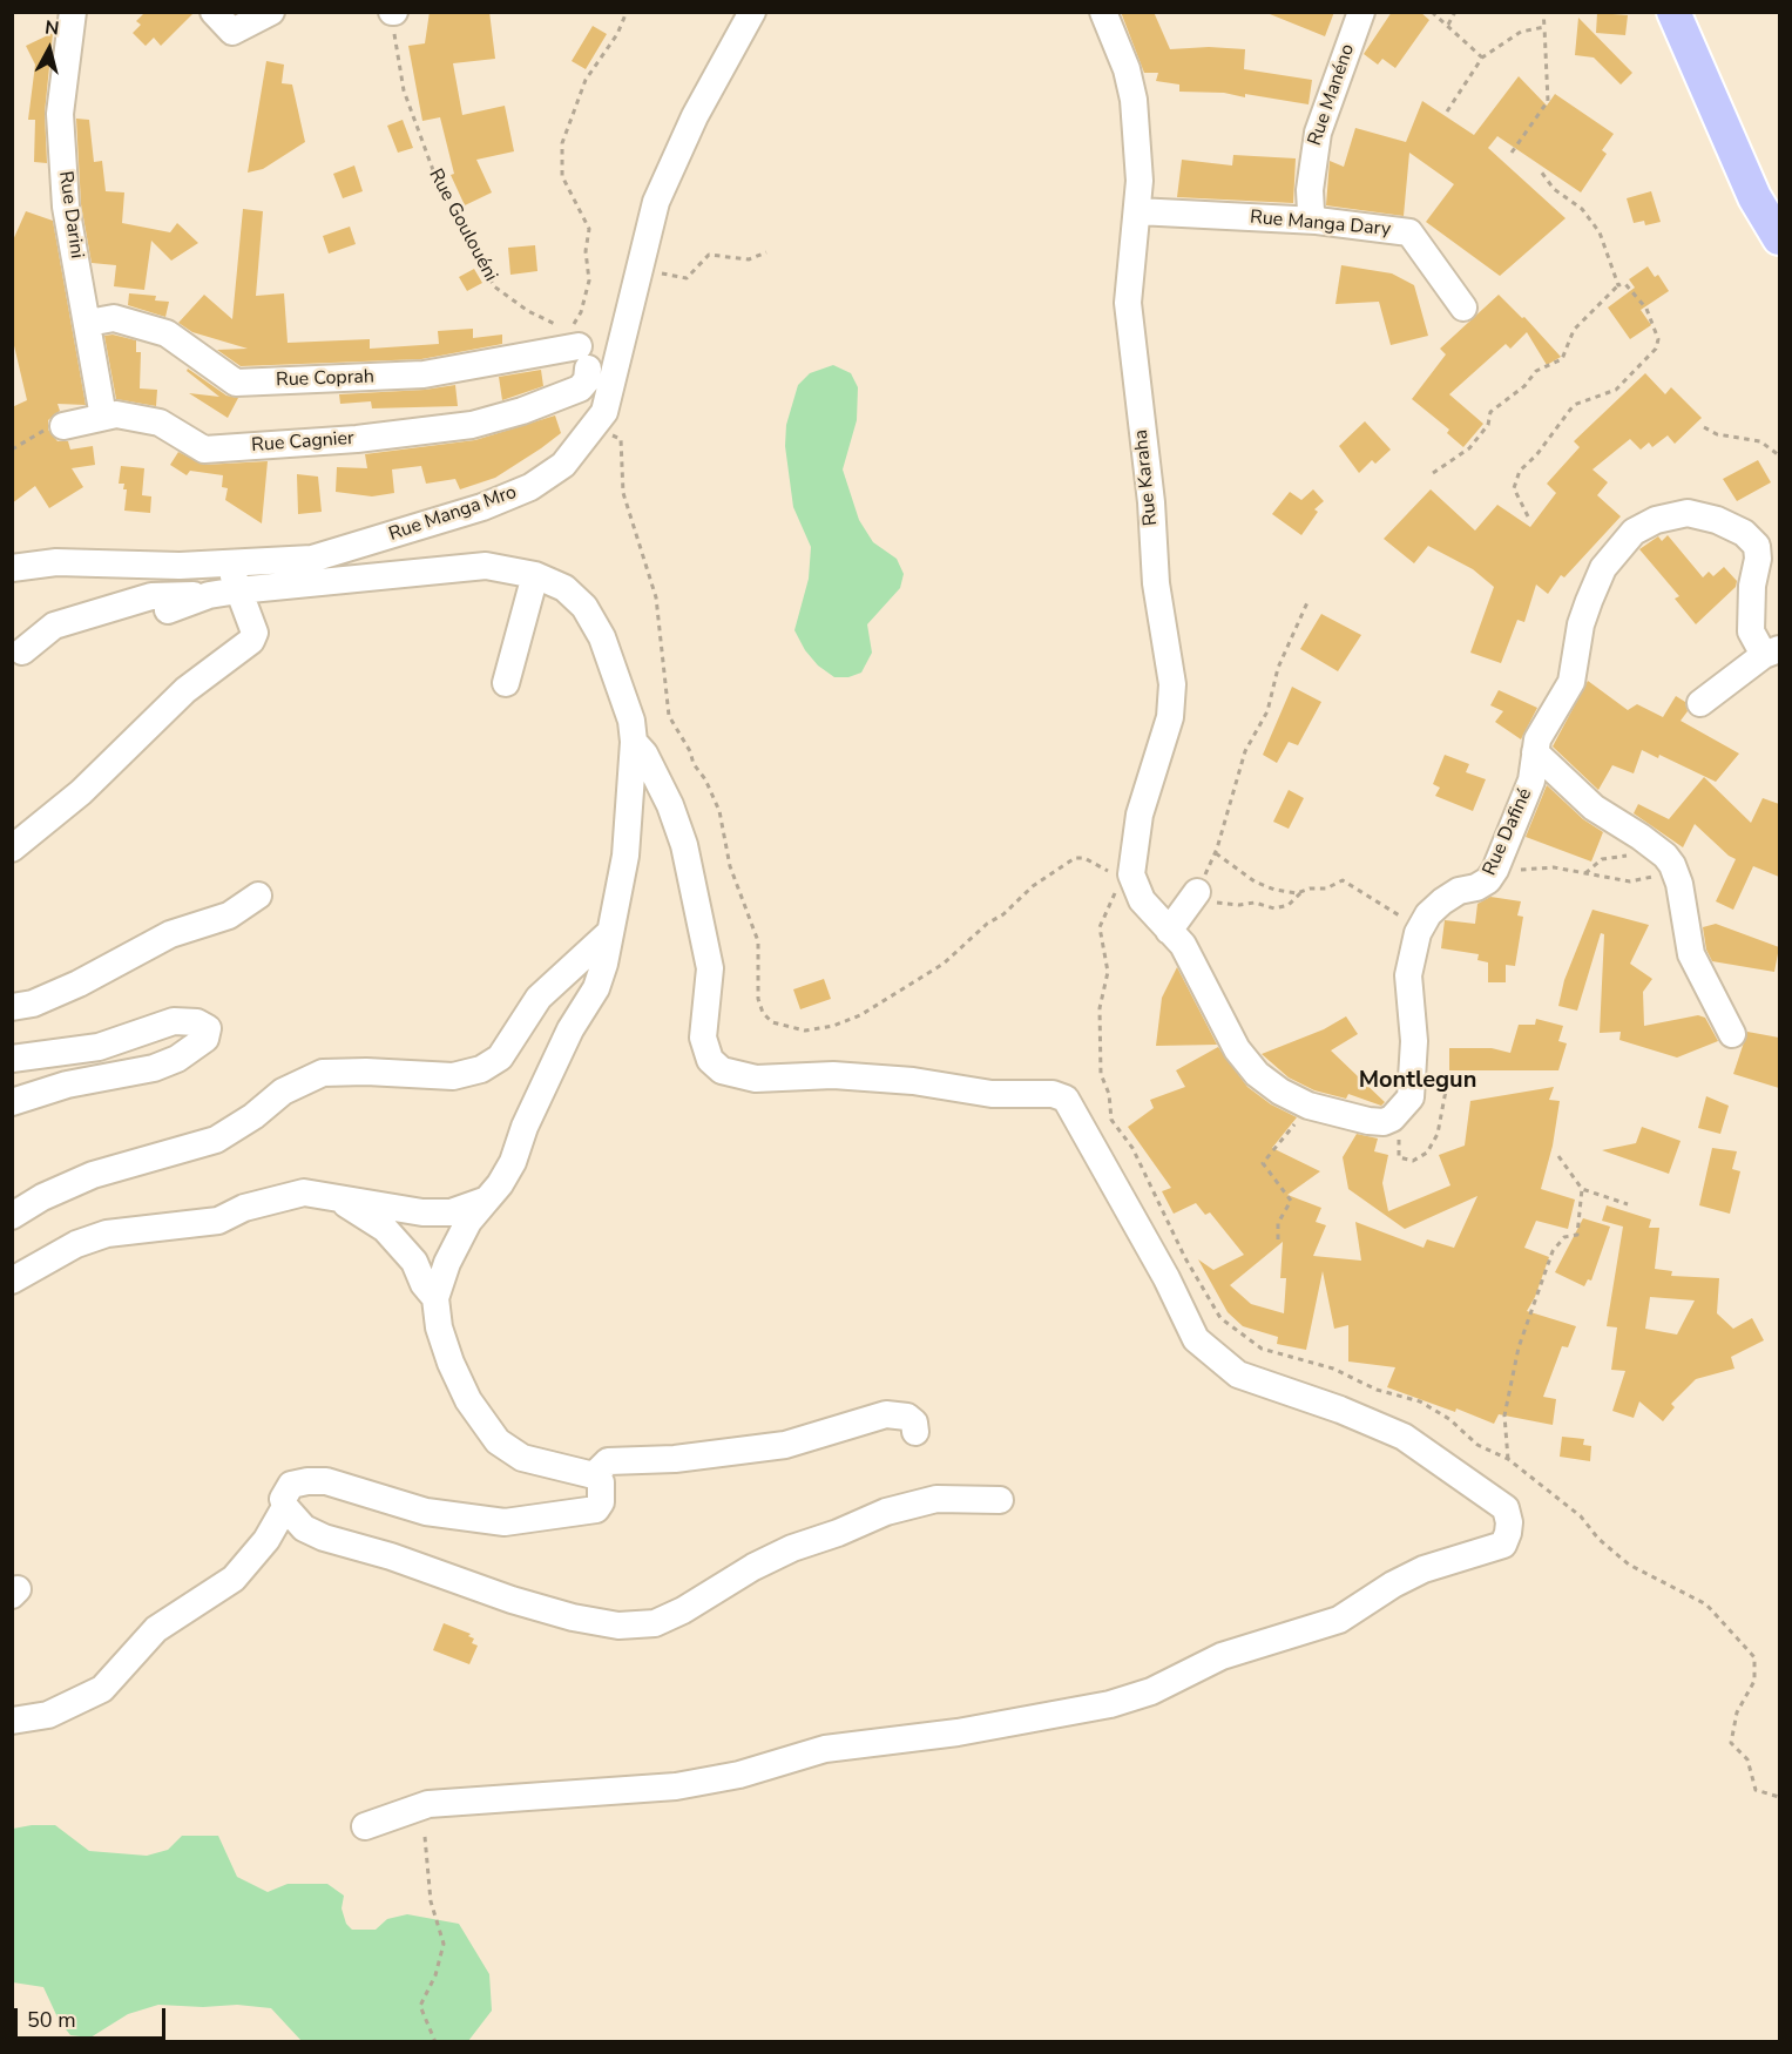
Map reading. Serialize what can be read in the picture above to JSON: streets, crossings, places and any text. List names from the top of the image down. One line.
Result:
{"streets":{"street":["Rue Manéno","Rue Darini","Rue Manga Dary","Rue Coprah","Rue Cagnier","Rue Karaha","Rue Manga Mro","Rue Dafiné"],"path":["Rue Goulouéni"]},"crossings":[["Rue Manéno","Rue Manga Dary"],["Rue Darini","Rue Coprah"],["Rue Darini","Rue Cagnier"],["Rue Manga Dary","Rue Karaha"],["Rue Goulouéni","Rue Coprah"],["Rue Goulouéni","Rue Cagnier"],["Rue Coprah","Rue Cagnier"]],"districts":["Montlegun"],"scale_bar":"50 m","north":"top"}
